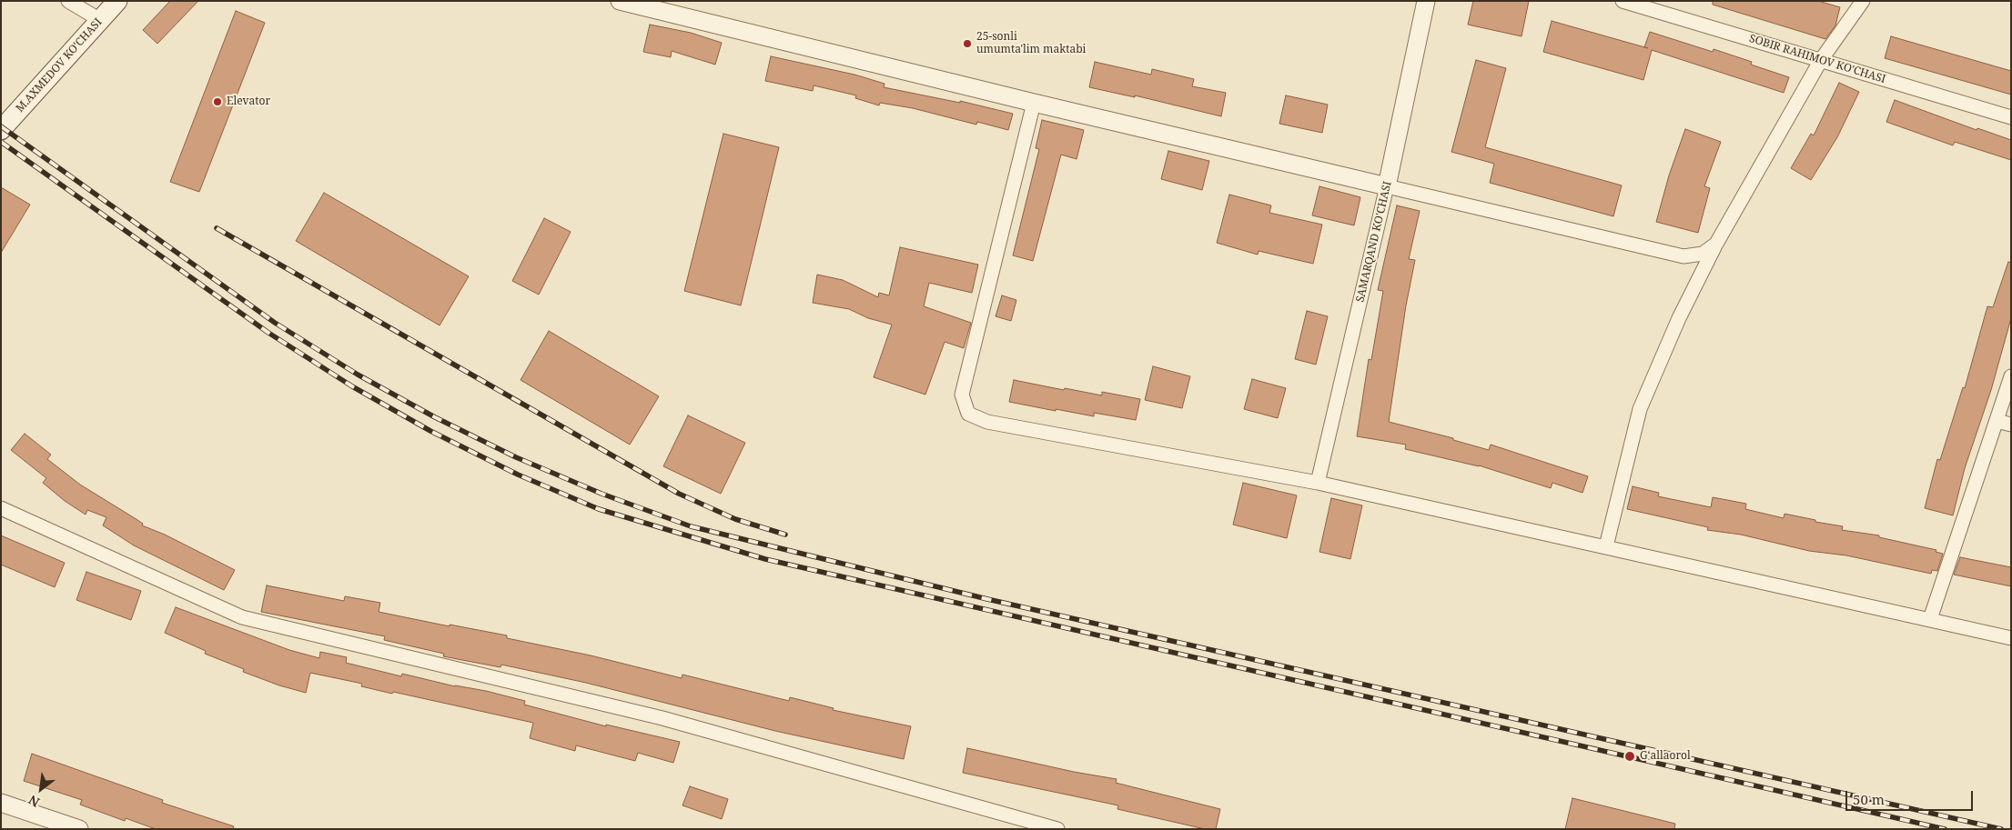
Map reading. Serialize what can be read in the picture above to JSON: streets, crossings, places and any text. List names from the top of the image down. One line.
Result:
{"streets":{"main road":["M.AXMEDOV KO'CHASI"],"street":["SOBIR RAHIMOV KO'CHASI","SAMARQAND KO'CHASI"]},"places":["25-sonli umumta'lim maktabi","Elevator","Gʻallaorol"],"scale_bar":"50 m","north":"bottom left"}
